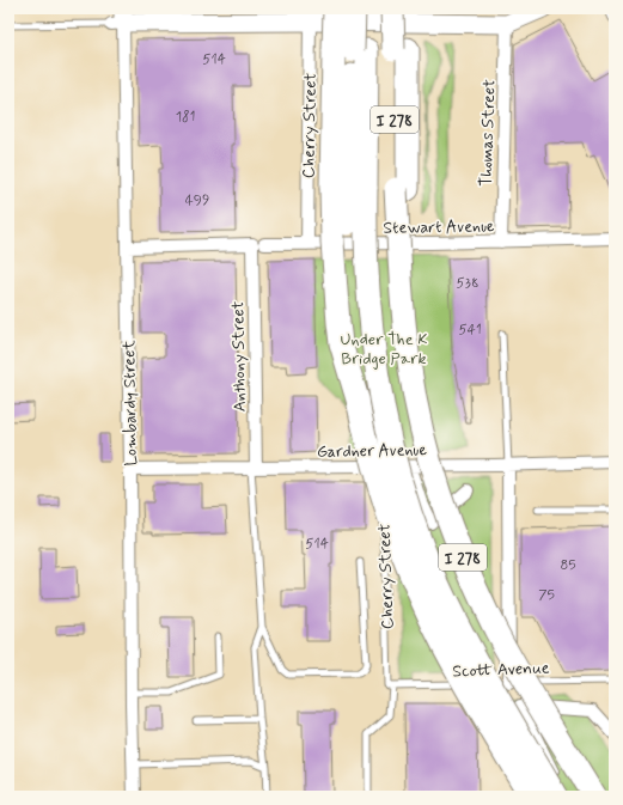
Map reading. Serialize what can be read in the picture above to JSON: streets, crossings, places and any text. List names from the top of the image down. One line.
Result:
{"streets":{"highway":["I 278"],"street":["Cherry Street","Thomas Street","Stewart Avenue","Anthony Street","Lombardy Street","Gardner Avenue"],"lane":["Scott Avenue"]},"crossings":[["Cherry Street","Stewart Avenue"],["Cherry Street","Gardner Avenue"],["Cherry Street","Scott Avenue"],["Thomas Street","Stewart Avenue"],["Stewart Avenue","Anthony Street"],["Stewart Avenue","Lombardy Street"],["Anthony Street","Gardner Avenue"],["Lombardy Street","Gardner Avenue"]],"parks":["Under The K Bridge Park"],"house_numbers":["514","181","499","538","541","514","85","75"]}
